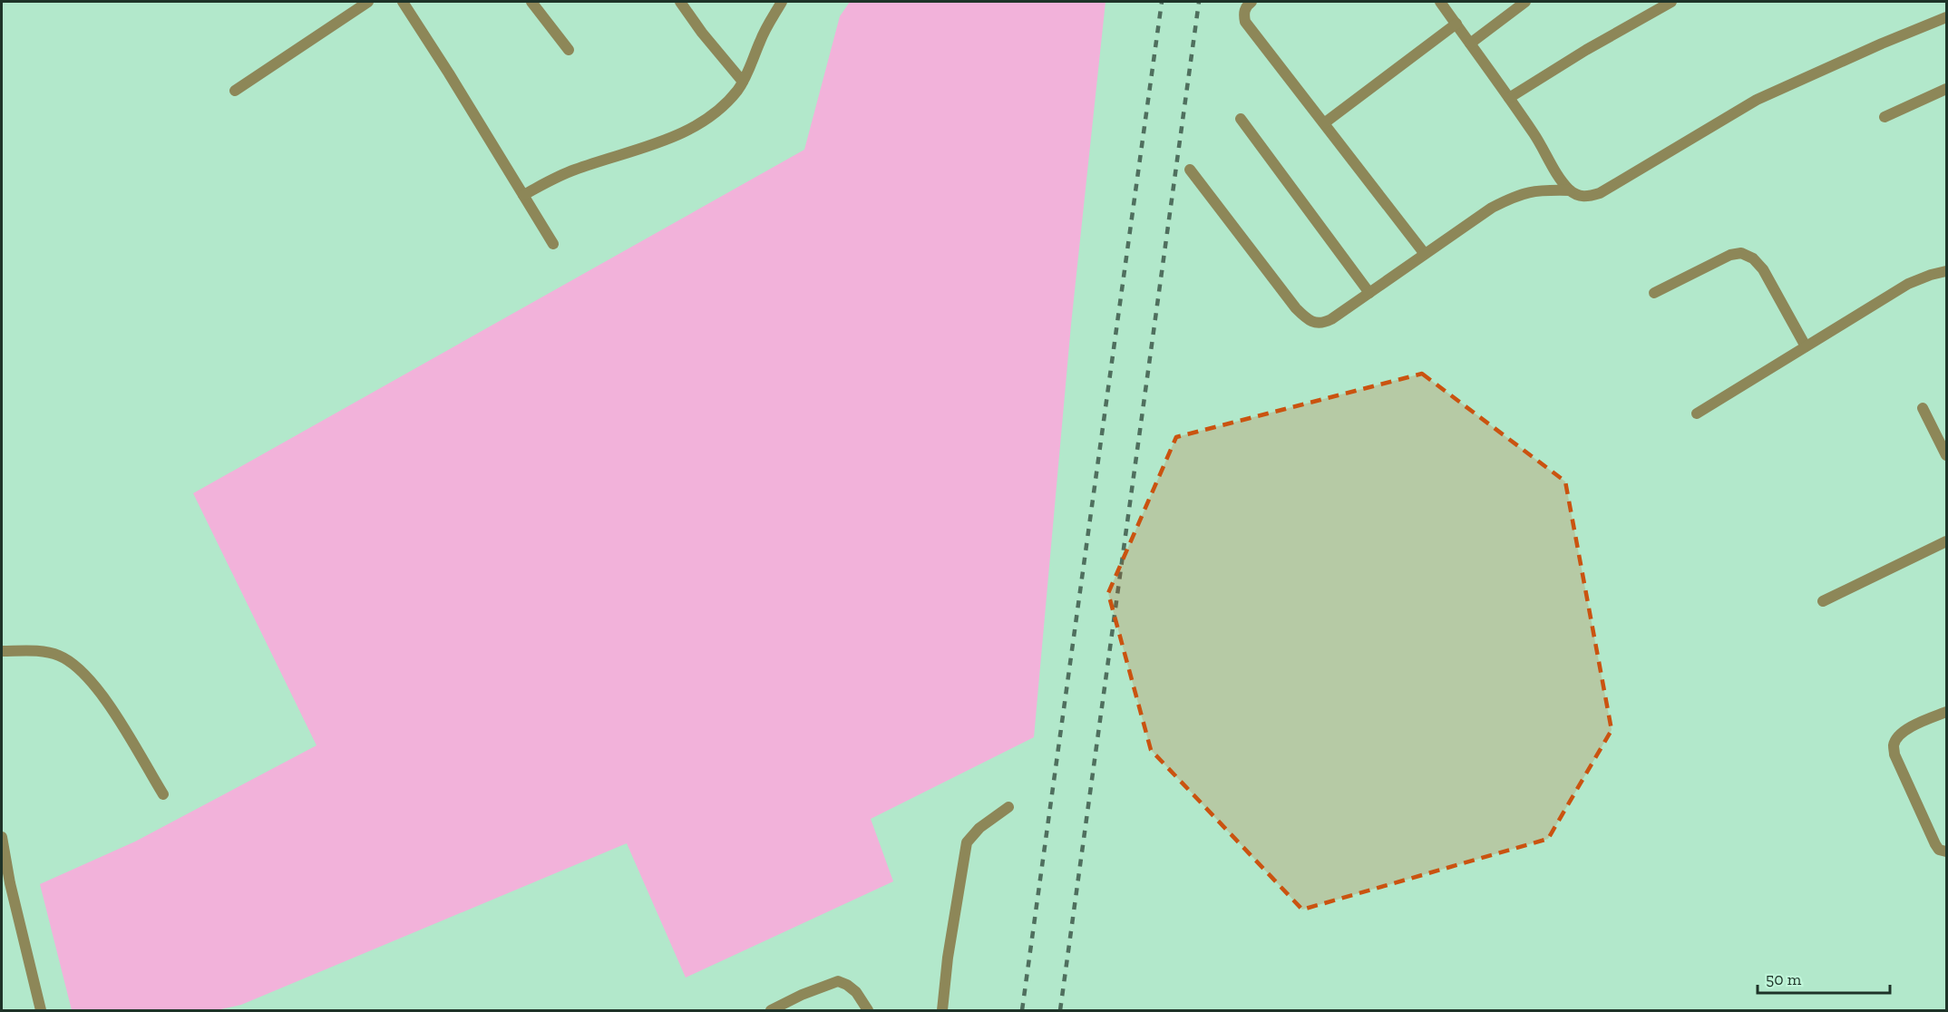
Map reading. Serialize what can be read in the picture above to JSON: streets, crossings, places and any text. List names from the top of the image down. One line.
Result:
{"scale_bar":"50 m"}
